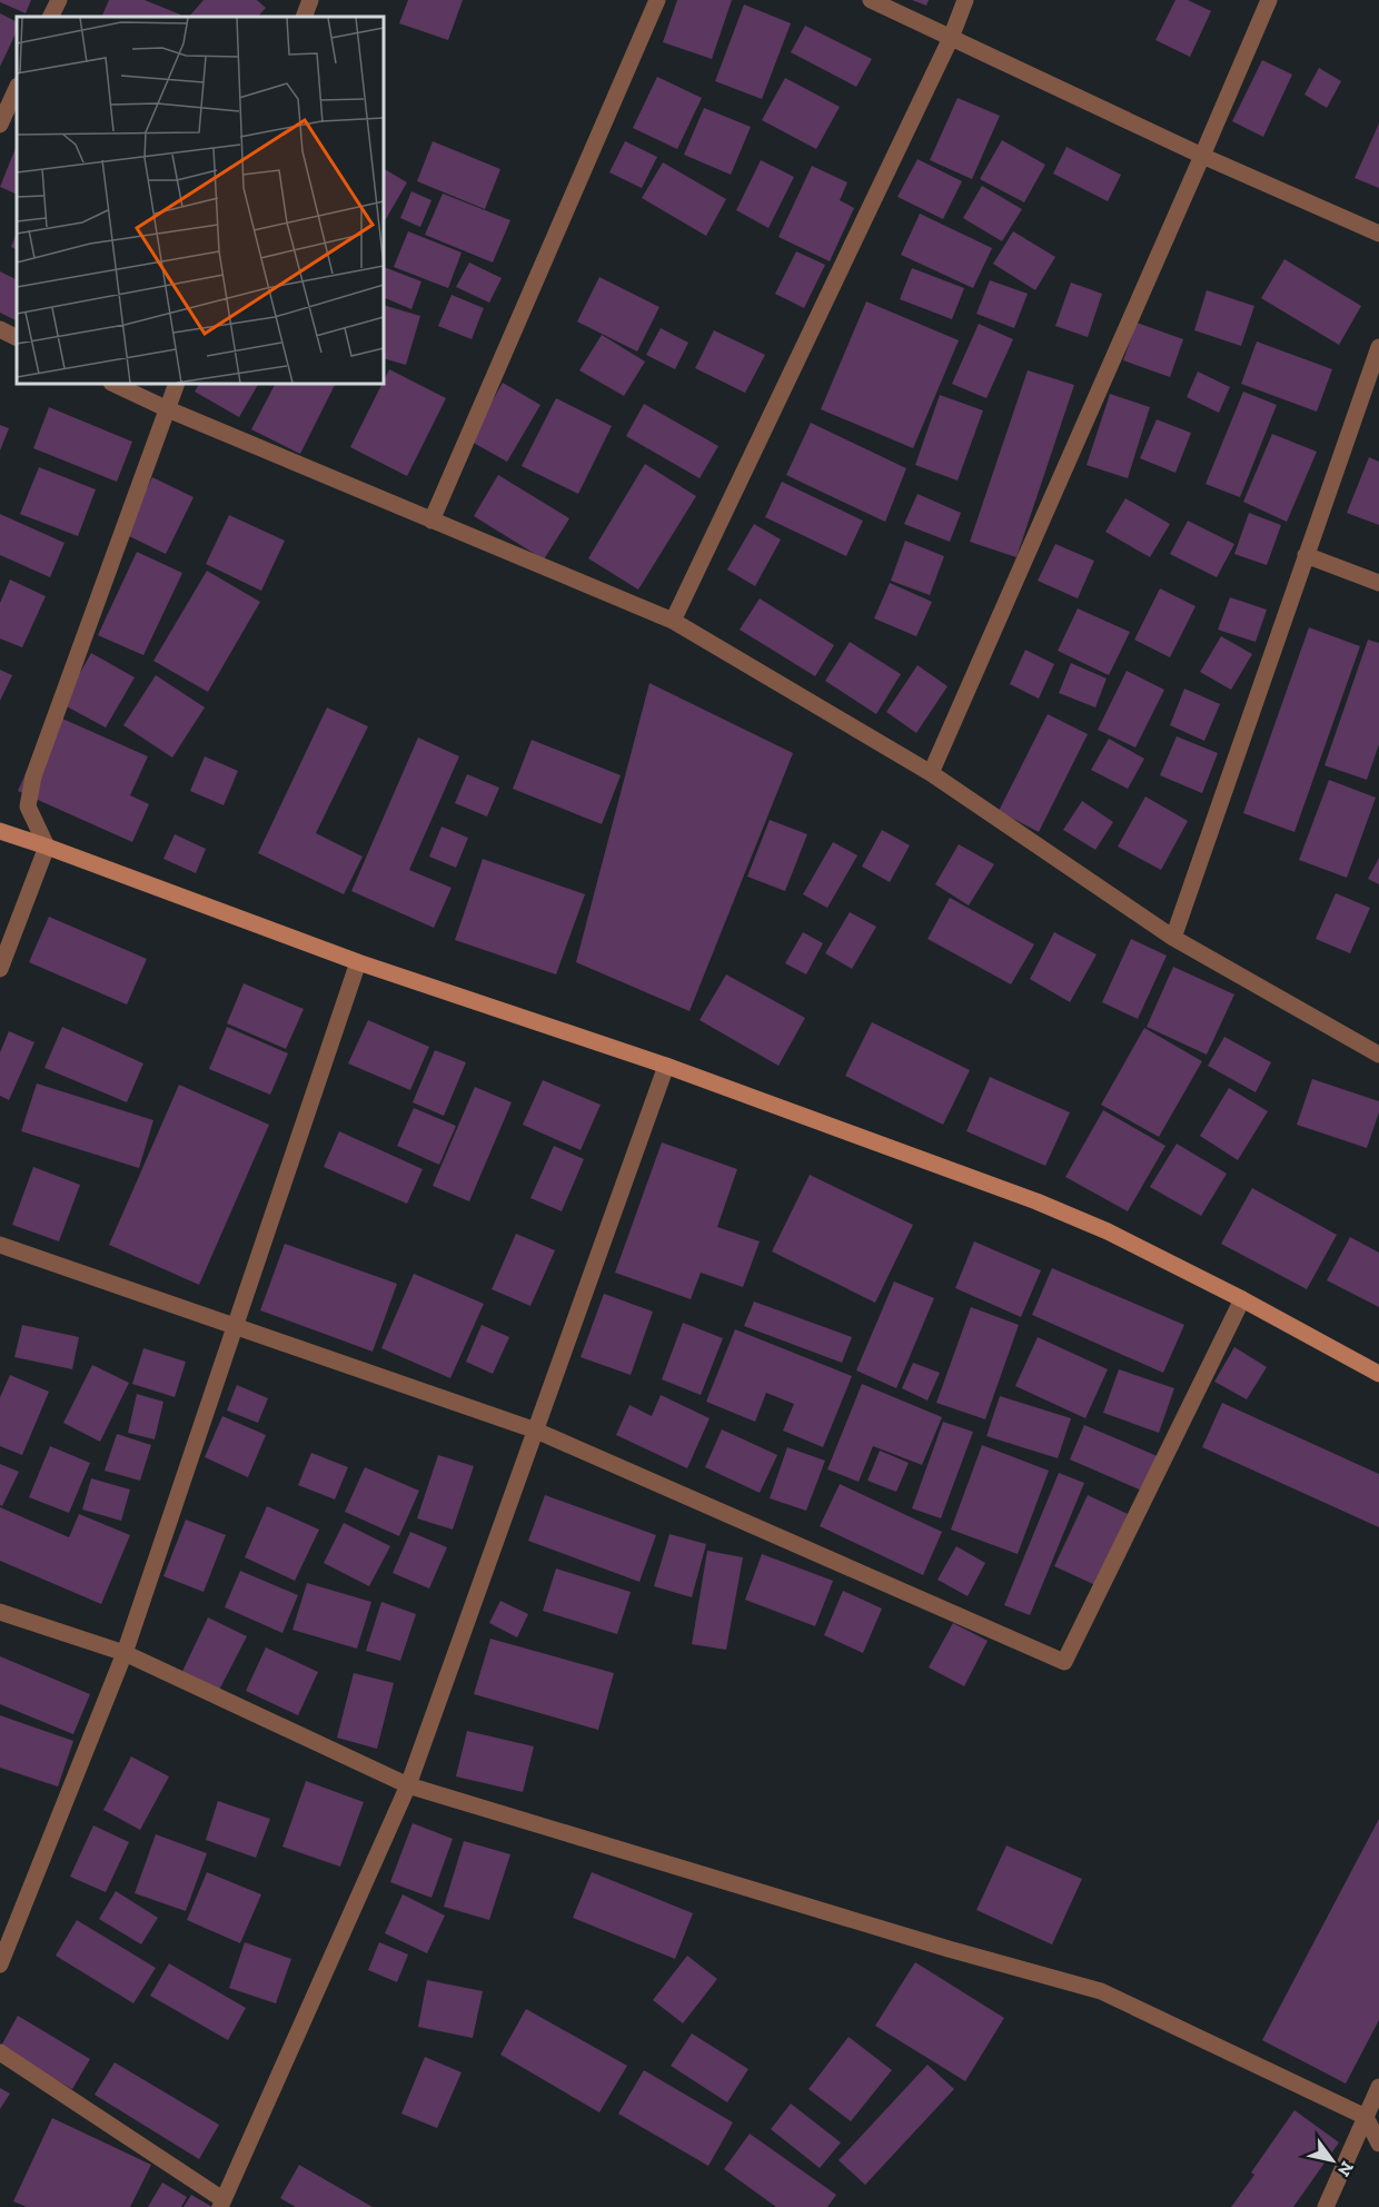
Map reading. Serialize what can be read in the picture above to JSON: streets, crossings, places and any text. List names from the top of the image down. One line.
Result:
{"north":"bottom right"}
